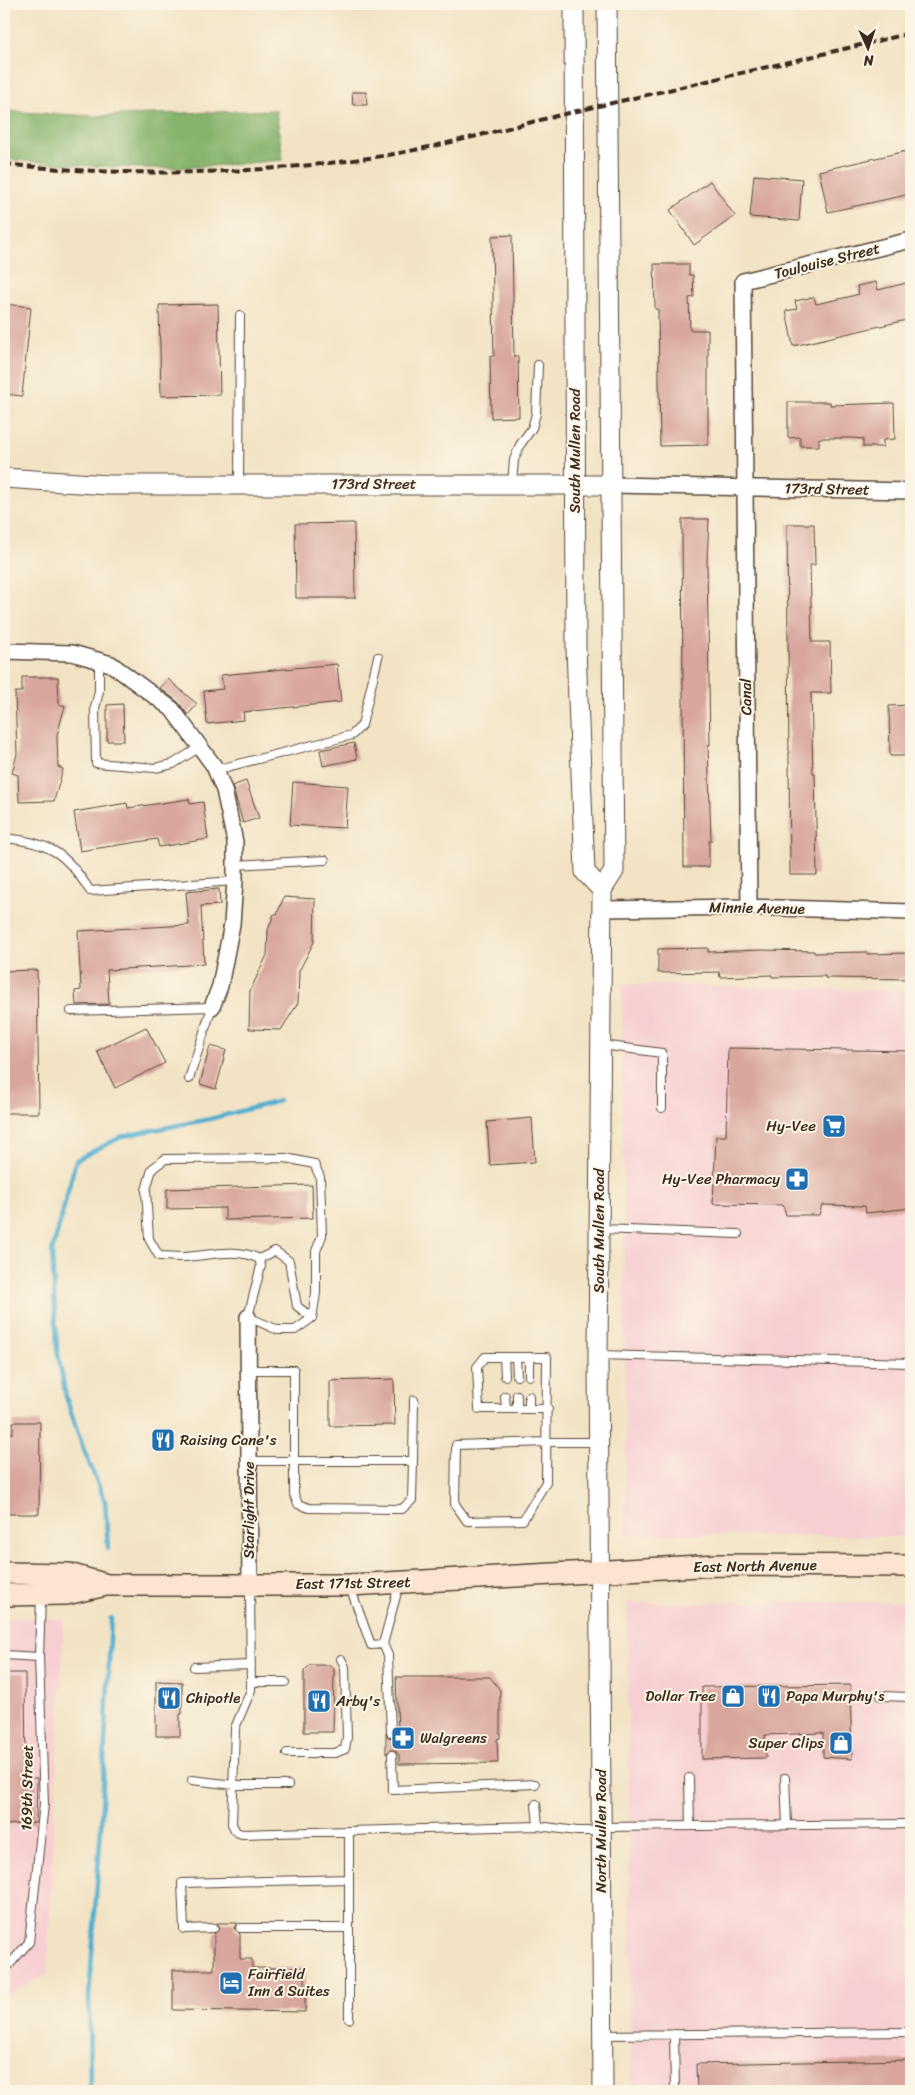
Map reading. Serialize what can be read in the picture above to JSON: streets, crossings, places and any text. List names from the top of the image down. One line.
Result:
{"streets":{"main road":["East North Avenue","East 171st Street"],"street":["Toulouise Street","South Mullen Road","173rd Street","Canal","Minnie Avenue","Starlight Drive","North Mullen Road"],"lane":["169th Street"]},"crossings":[["Toulouise Street","173rd Street"],["Toulouise Street","Canal"],["South Mullen Road","173rd Street"],["South Mullen Road","Minnie Avenue"],["South Mullen Road","East North Avenue"],["South Mullen Road","East 171st Street"],["South Mullen Road","North Mullen Road"],["173rd Street","Canal"],["Canal","Minnie Avenue"],["Starlight Drive","East 171st Street"],["East North Avenue","East 171st Street"],["East North Avenue","North Mullen Road"],["East 171st Street","169th Street"],["East 171st Street","North Mullen Road"]],"places":{"supermarket":["Hy-Vee"],"pharmacy":["Hy-Vee Pharmacy","Walgreens"],"restaurant":["Raising Cane's","Papa Murphy's","Chipotle","Arby's"],"shop":["Dollar Tree","Super Clips"],"hotel":["Fairfield Inn & Suites"]},"north":"bottom"}
